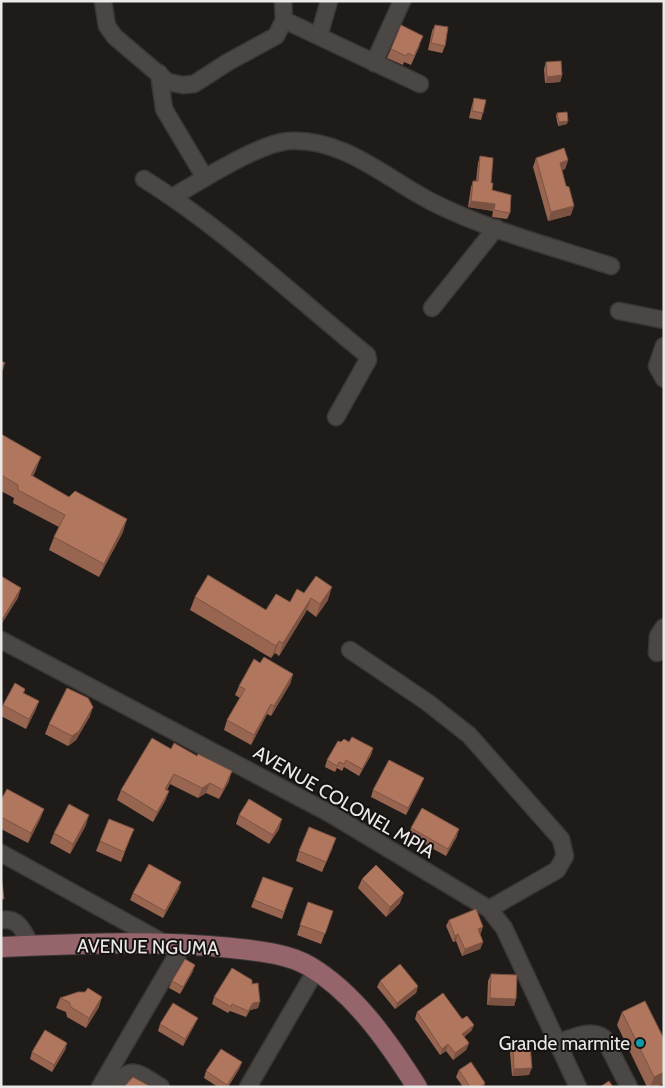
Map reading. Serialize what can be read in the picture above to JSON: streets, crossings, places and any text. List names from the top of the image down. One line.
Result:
{"streets":{"main road":["AVENUE NGUMA"],"street":["AVENUE COLONEL MPIA"]},"places":["Grande marmite"]}
